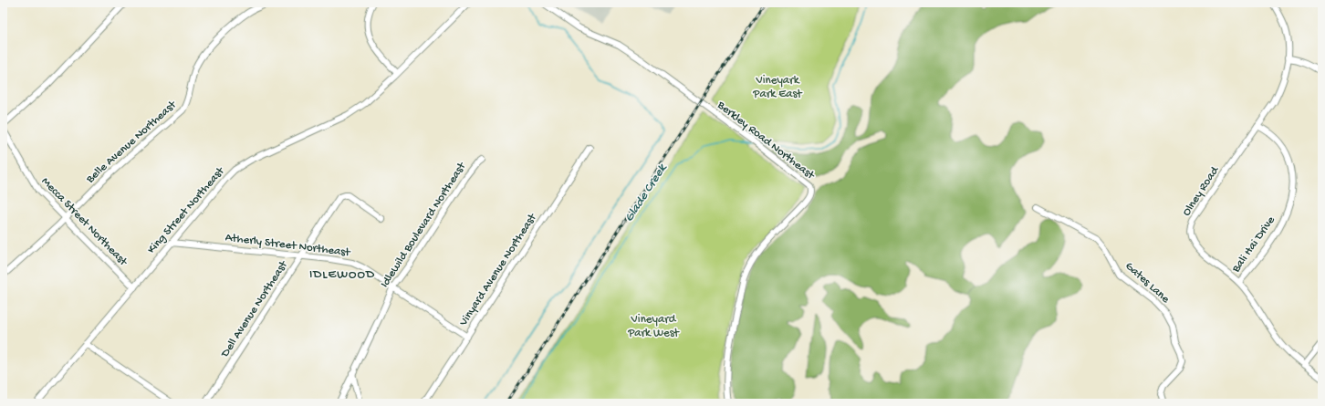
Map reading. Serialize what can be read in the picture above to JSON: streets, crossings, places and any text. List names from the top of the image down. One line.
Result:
{"streets":{"street":["Berkley Road Northeast","Belle Avenue Northeast","Olney Road","King Street Northeast","Mecca Street Northeast","Idlewild Boulevard Northeast","Bali Hai Drive","Atherly Street Northeast","Vinyard Avenue Northeast","Gates Lane","Dell Avenue Northeast"]},"crossings":[["Belle Avenue Northeast","Mecca Street Northeast"],["Olney Road","Bali Hai Drive"],["King Street Northeast","Mecca Street Northeast"],["King Street Northeast","Atherly Street Northeast"],["Idlewild Boulevard Northeast","Atherly Street Northeast"],["Atherly Street Northeast","Vinyard Avenue Northeast"],["Atherly Street Northeast","Dell Avenue Northeast"]],"districts":["IDLEWOOD"],"water":["Glade Creek"],"parks":["Vineyark Park East","Vineyard Park West"]}
